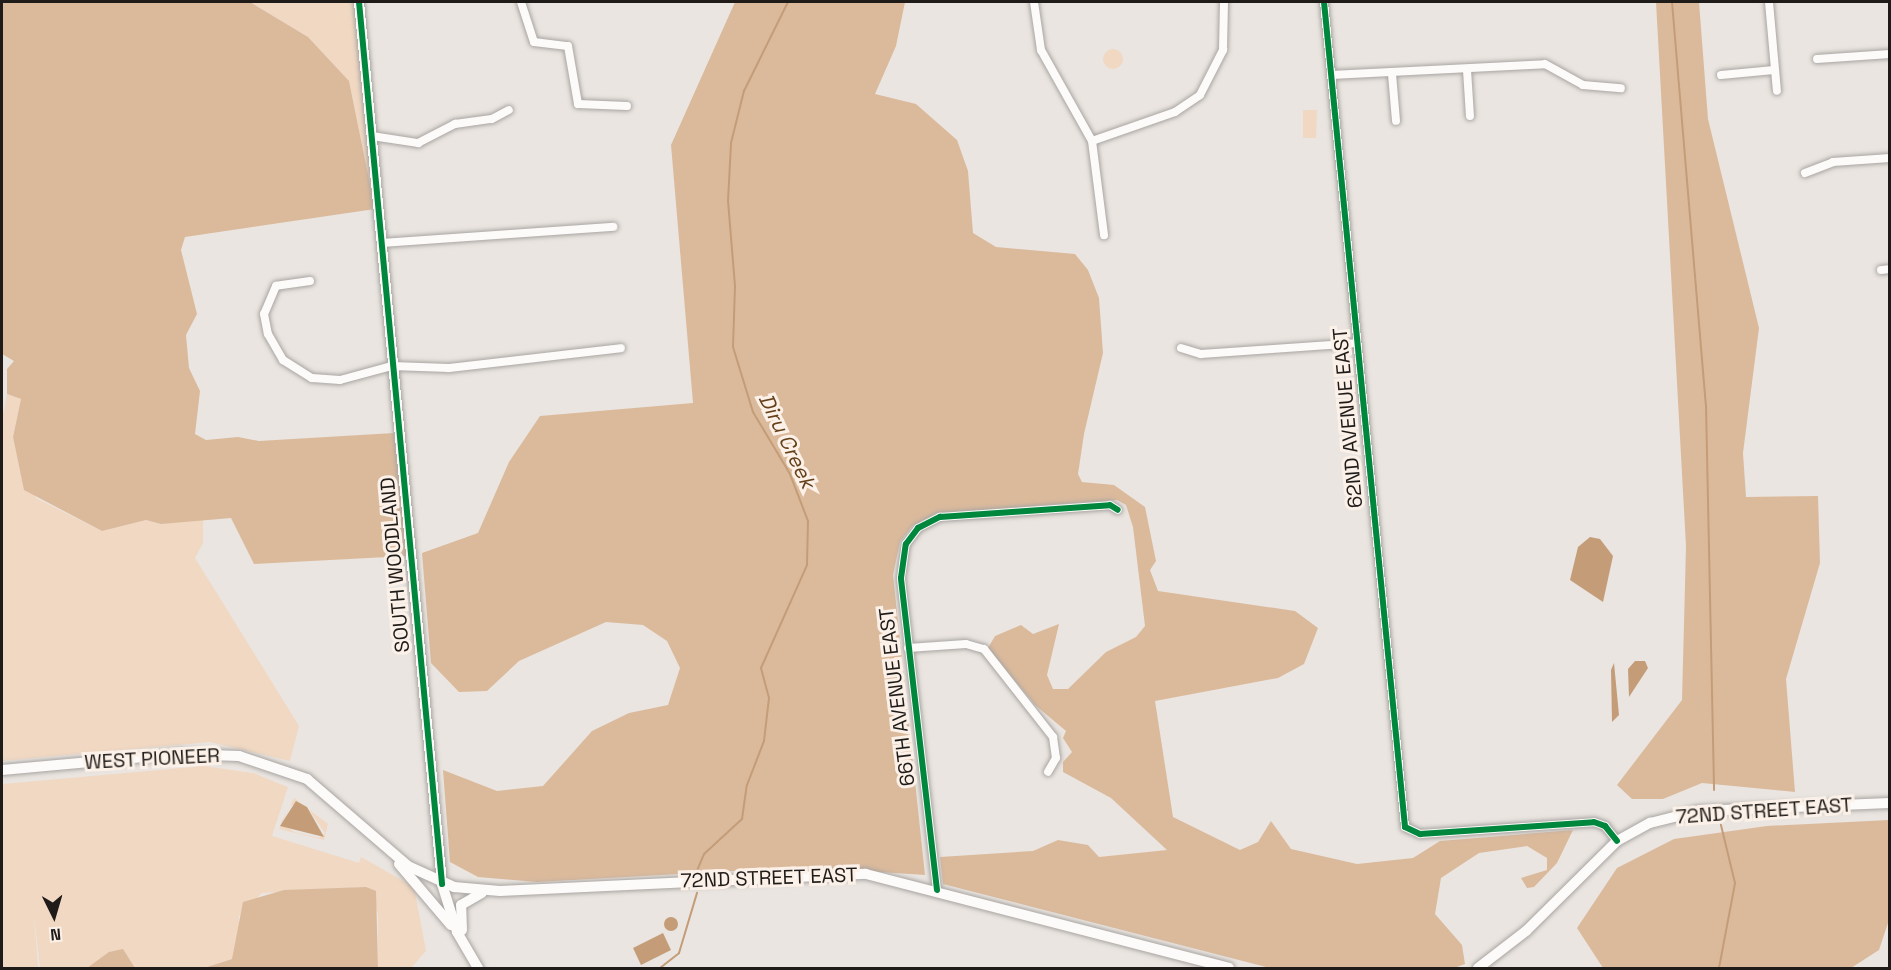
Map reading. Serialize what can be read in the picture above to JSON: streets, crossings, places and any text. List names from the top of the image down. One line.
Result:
{"streets":{"main road":["SOUTH WOODLAND","WEST PIONEER","72ND STREET EAST"],"street":["62ND AVENUE EAST","66TH AVENUE EAST"]},"crossings":[["62ND AVENUE EAST","72ND STREET EAST"],["SOUTH WOODLAND","WEST PIONEER"],["SOUTH WOODLAND","72ND STREET EAST"],["66TH AVENUE EAST","72ND STREET EAST"],["WEST PIONEER","72ND STREET EAST"]],"water":["Diru Creek"],"north":"bottom"}
